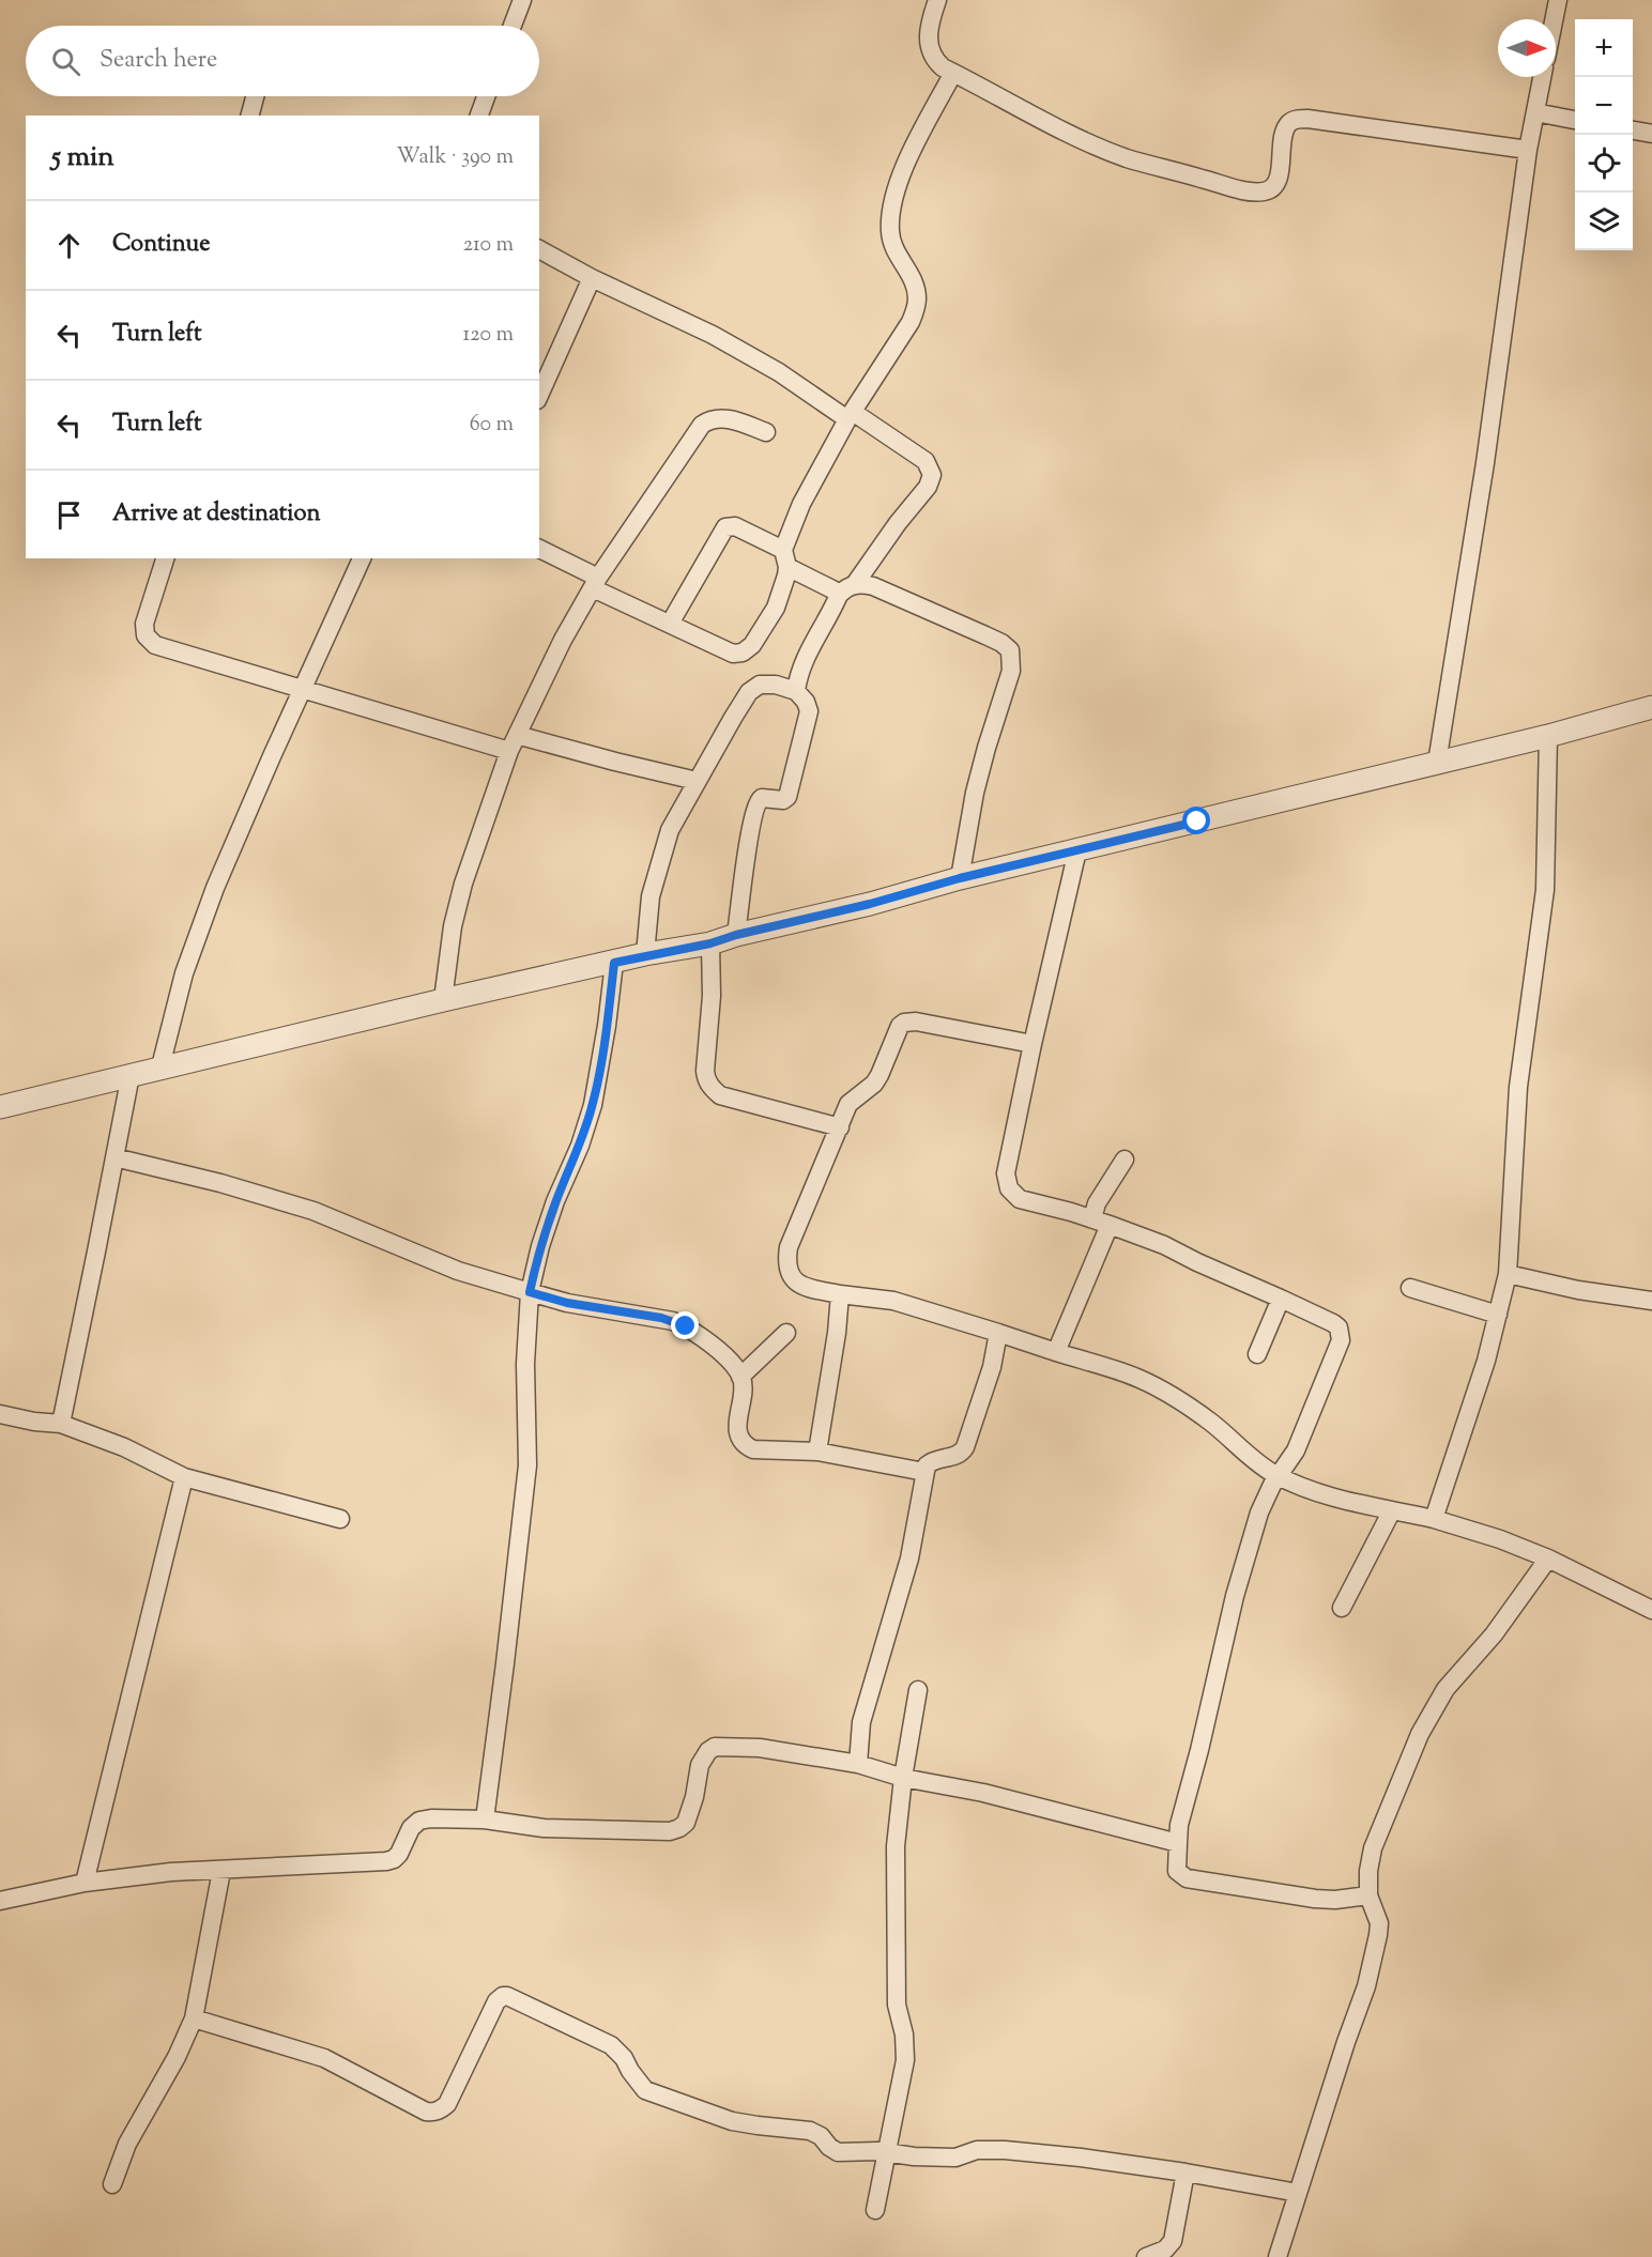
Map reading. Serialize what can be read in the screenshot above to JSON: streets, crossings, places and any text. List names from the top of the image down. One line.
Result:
{"north":"right","page":{"map_buttons":["+","−"],"search":"Search here","heading":["5 min","Walk · 390 m"],"list":[["Continue","210 m"],["Turn left","120 m"],["Turn left","60 m"],"Arrive at destination"]}}
